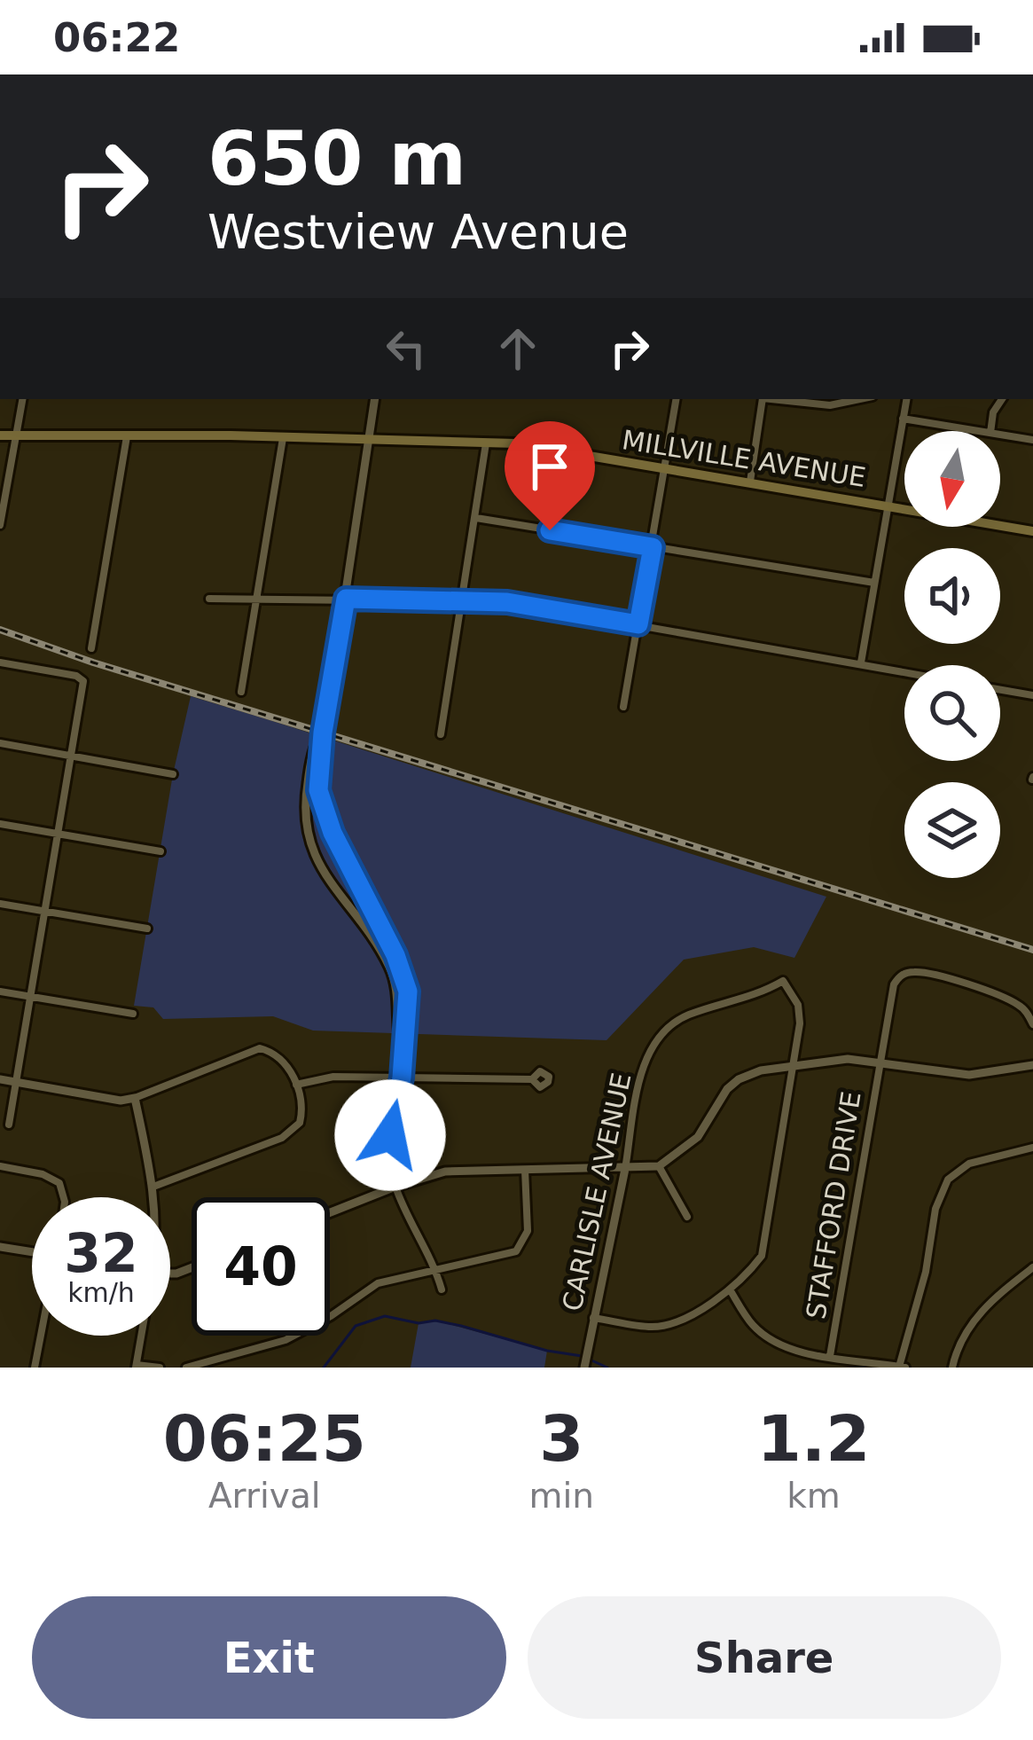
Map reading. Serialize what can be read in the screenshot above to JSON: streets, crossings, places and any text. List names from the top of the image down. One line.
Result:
{"streets":{"main road":["MILLVILLE AVENUE"],"street":["CARLISLE AVENUE","STAFFORD DRIVE"]},"north":"bottom","page":{"status":"06:22","turn":["650 m","Westview Avenue"],"speed":"32 km/h","limit":"40","eta":["06:25","Arrival","3","min","1.2","km"],"buttons":["Exit","Share"]}}
